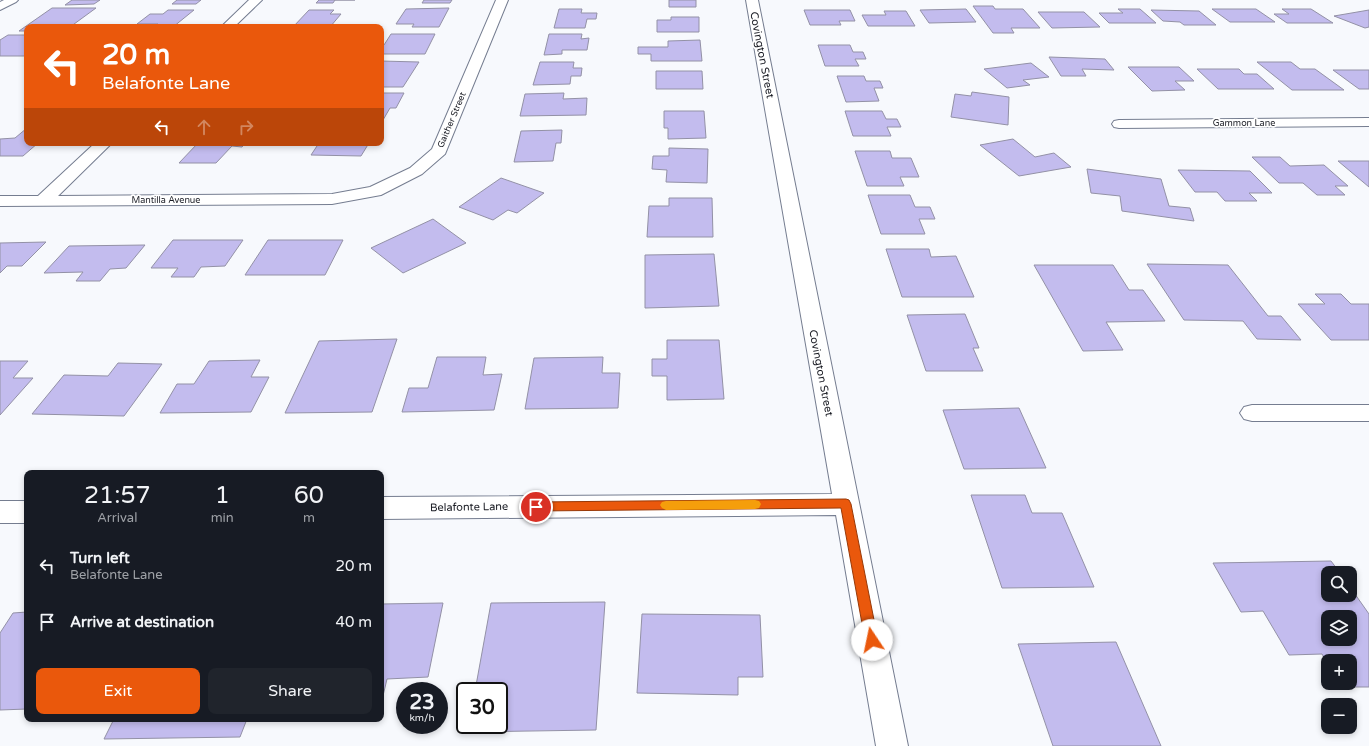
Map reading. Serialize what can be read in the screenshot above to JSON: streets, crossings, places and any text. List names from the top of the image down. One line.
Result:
{"streets":{"street":["Covington Street","Gaither Street","Gammon Lane","Mantilla Avenue","Belafonte Lane"]},"crossings":[["Covington Street","Belafonte Lane"],["Gaither Street","Mantilla Avenue"]],"page":{"turn":["20 m","Belafonte Lane"],"eta":["21:57","Arrival","1","min","60","m"],"list":[{"name":"Turn left","note":"Belafonte Lane","value":"20 m"},{"name":"Arrive at destination","value":"40 m"}],"map_buttons":["+","−"],"buttons":["Exit","Share"],"speed":"23 km/h","limit":"30"}}
